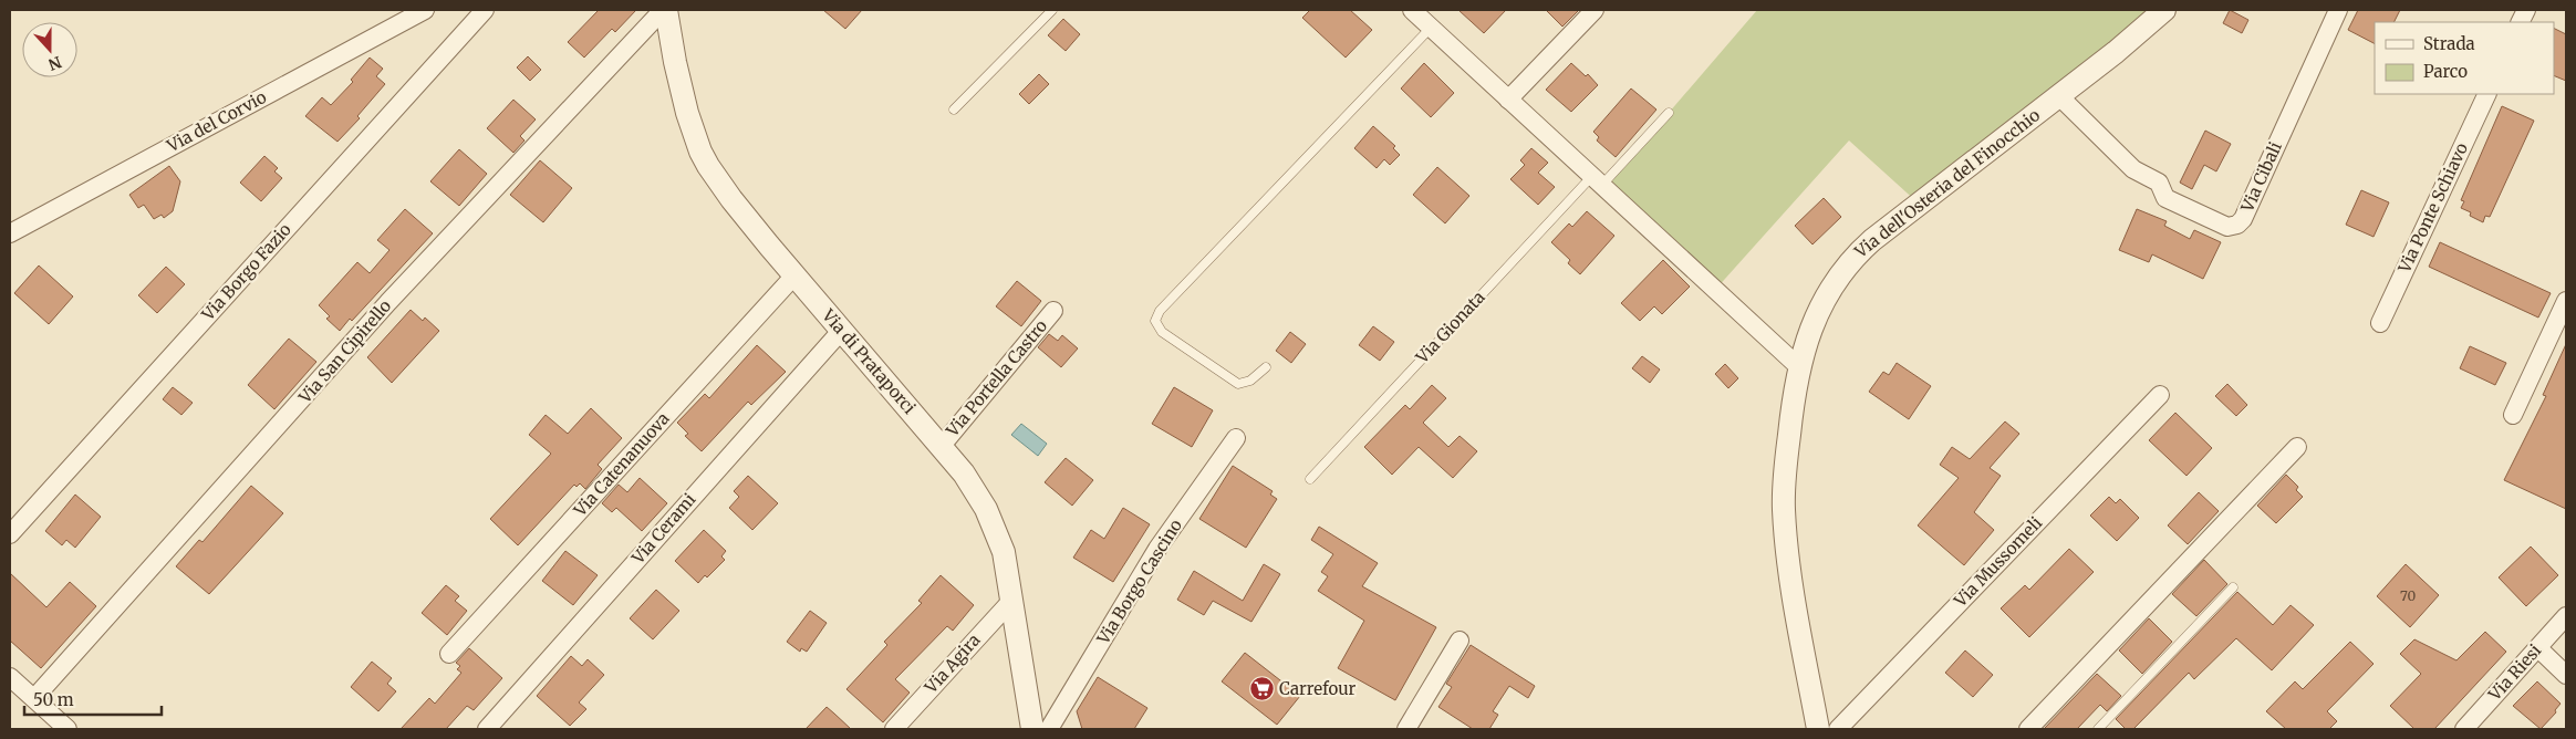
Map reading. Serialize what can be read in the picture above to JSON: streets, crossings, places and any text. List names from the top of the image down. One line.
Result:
{"streets":{"street":["Via del Corvio","Via Cibali","Via dell'Osteria del Finocchio","Via Ponte Schiavo","Via Borgo Fazio","Via San Cipirello","Via di Prataporci","Via Portella Castro","Via Catenanuova","Via Cerami","Via Mussomeli","Via Borgo Cascino","Via Agira","Via Riesi"],"lane":["Via Gionata"]},"crossings":[["Via Cibali","Via dell'Osteria del Finocchio"],["Via San Cipirello","Via di Prataporci"],["Via di Prataporci","Via Portella Castro"],["Via di Prataporci","Via Catenanuova"],["Via di Prataporci","Via Cerami"],["Via di Prataporci","Via Agira"]],"places":{"supermarket":["Carrefour"]},"house_numbers":["70"],"legend":["Strada","Parco"],"scale_bar":"50 m","north":"bottom"}
